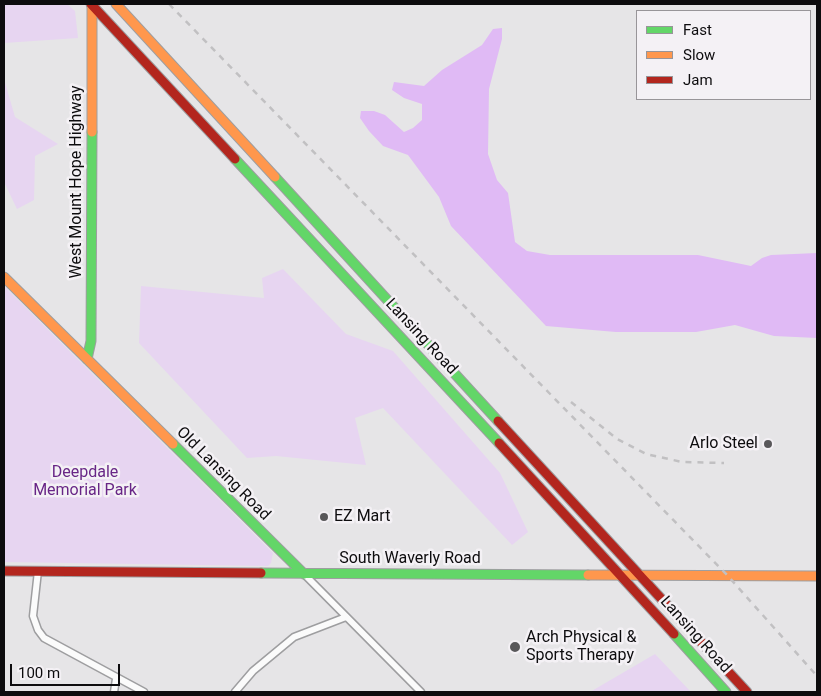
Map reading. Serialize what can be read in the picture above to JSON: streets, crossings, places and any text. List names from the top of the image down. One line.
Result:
{"streets":{"main road":["West Mount Hope Highway","Lansing Road","Old Lansing Road","South Waverly Road"]},"crossings":[["West Mount Hope Highway","Lansing Road"],["West Mount Hope Highway","Old Lansing Road"],["Lansing Road","South Waverly Road"],["Old Lansing Road","South Waverly Road"]],"parks":["Deepdale Memorial Park"],"places":["Arlo Steel","EZ Mart","Arch Physical & Sports Therapy"],"legend":["Fast","Slow","Jam"],"scale_bar":"100 m"}
